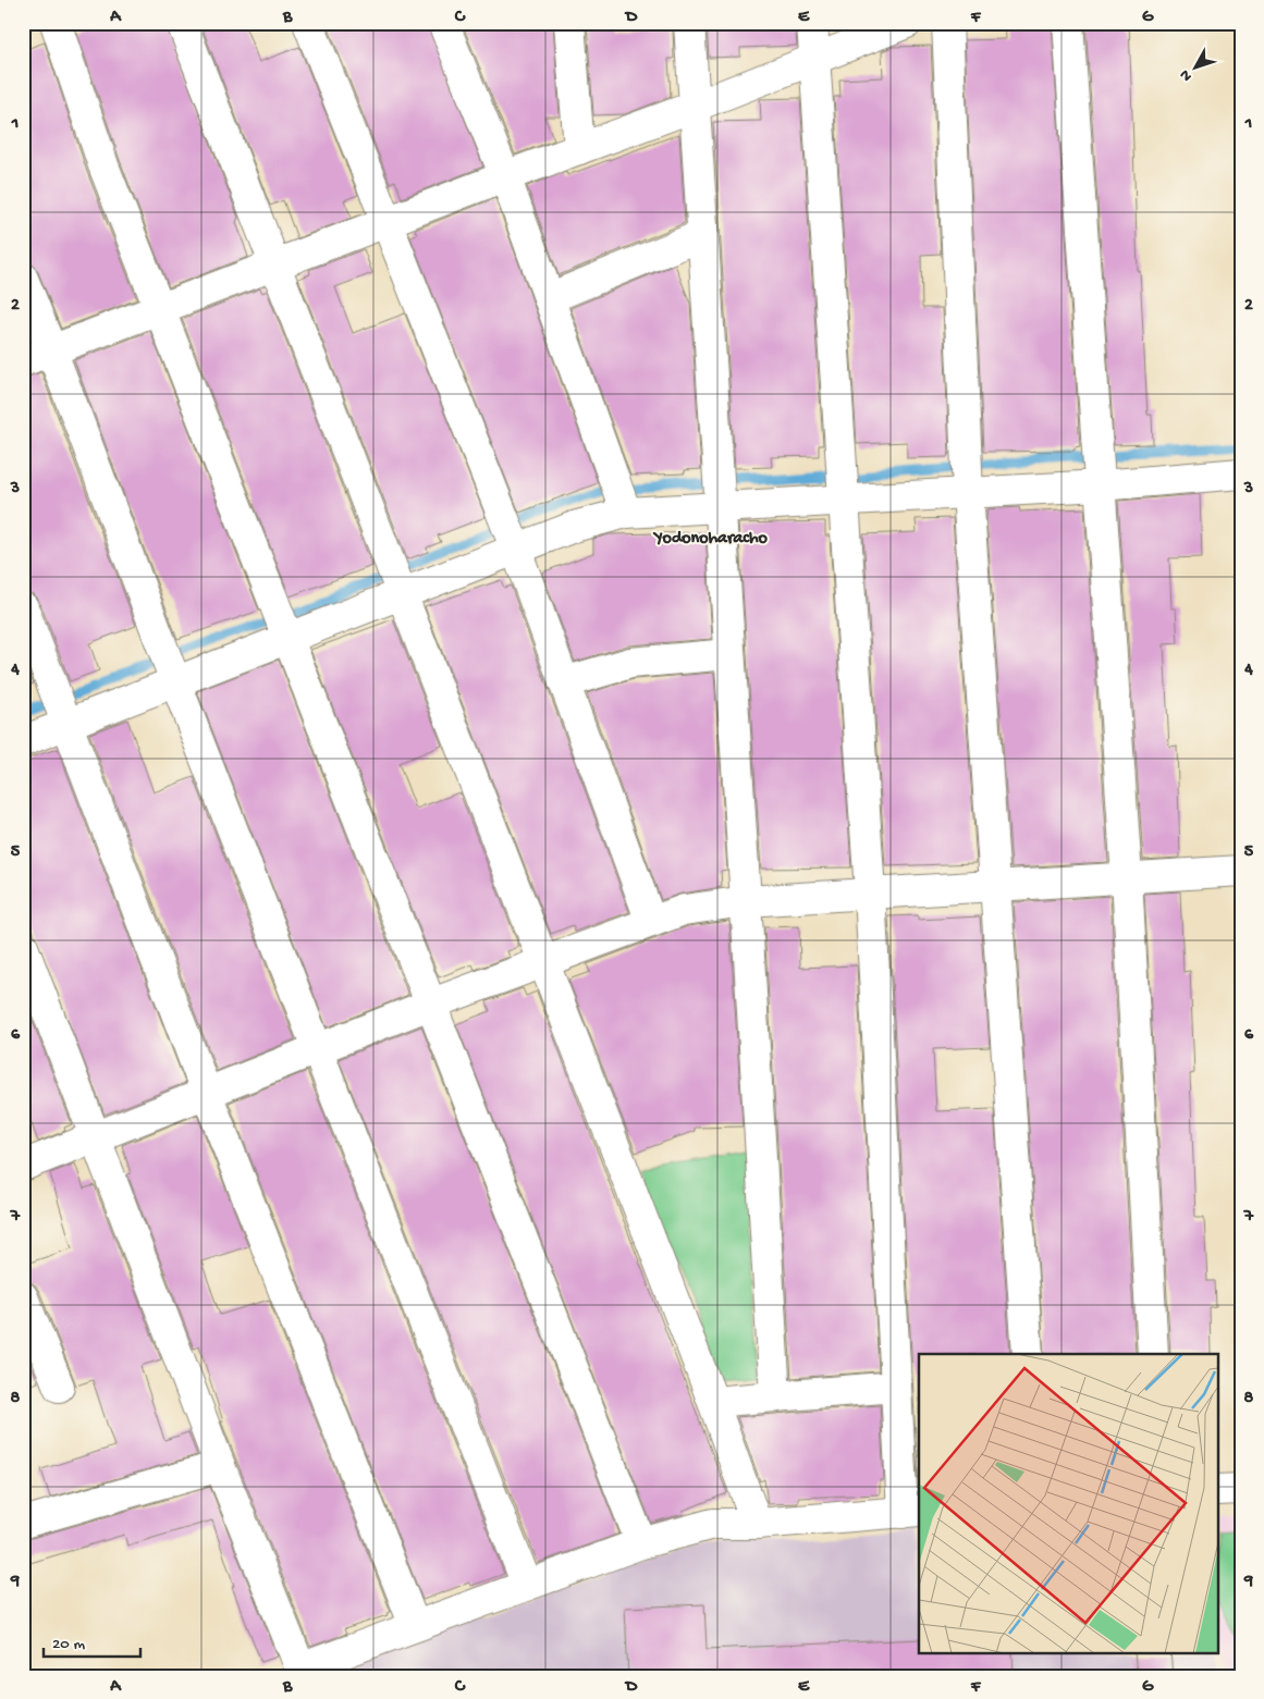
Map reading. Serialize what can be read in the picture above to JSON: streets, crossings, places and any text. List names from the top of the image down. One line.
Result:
{"districts":["Yodonoharacho"],"scale_bar":"20 m","north":"bottom left","grid":{"columns":["A","B","C","D","E","F","G"],"rows":["1","2","3","4","5","6","7","8","9"]}}
